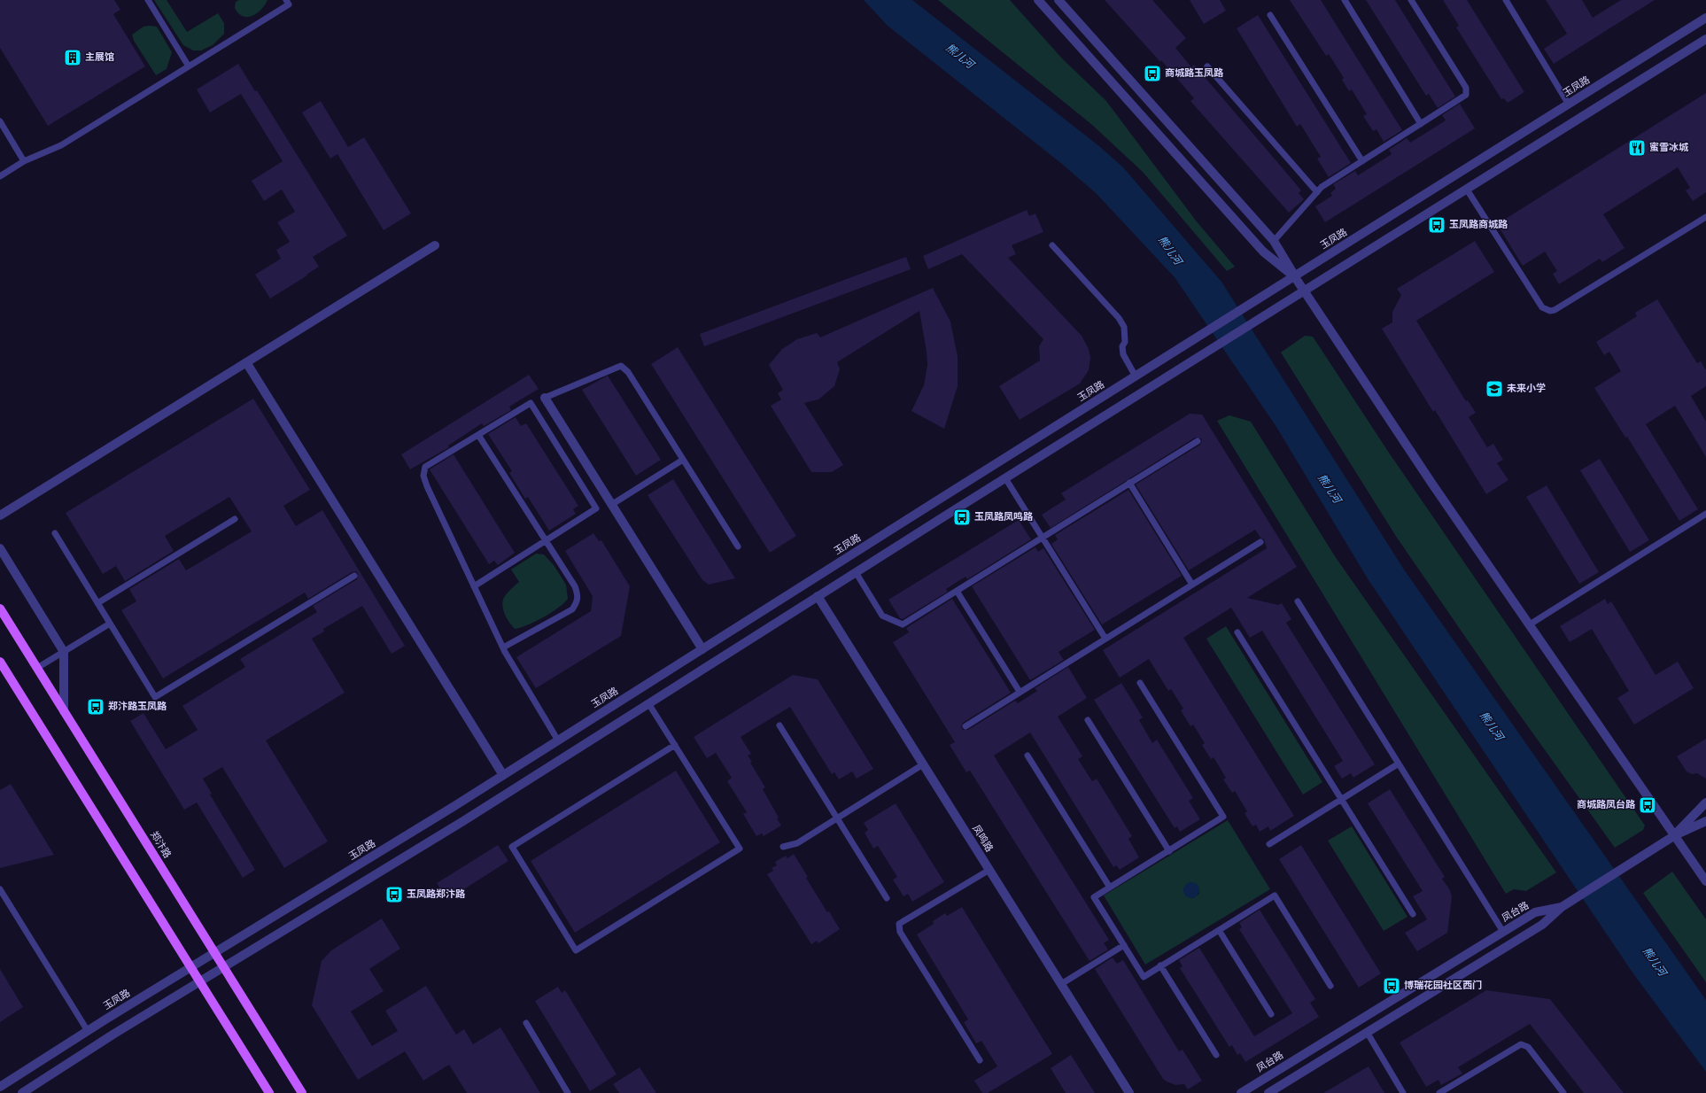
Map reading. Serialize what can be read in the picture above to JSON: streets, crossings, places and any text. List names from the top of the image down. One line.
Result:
{"streets":{"main road":["郑汴路"],"street":["玉凤路","凤鸣路","凤台路"]},"crossings":[["玉凤路","郑汴路"]],"water":["熊儿河"],"places":{"building":["主展馆"],"bus stop":["商城路玉凤路","玉凤路商城路","玉凤路凤鸣路","郑汴路玉凤路","商城路凤台路","玉凤路郑汴路","博瑞花园社区西门"],"restaurant":["蜜雪冰城"],"school or university":["未来小学"]}}
